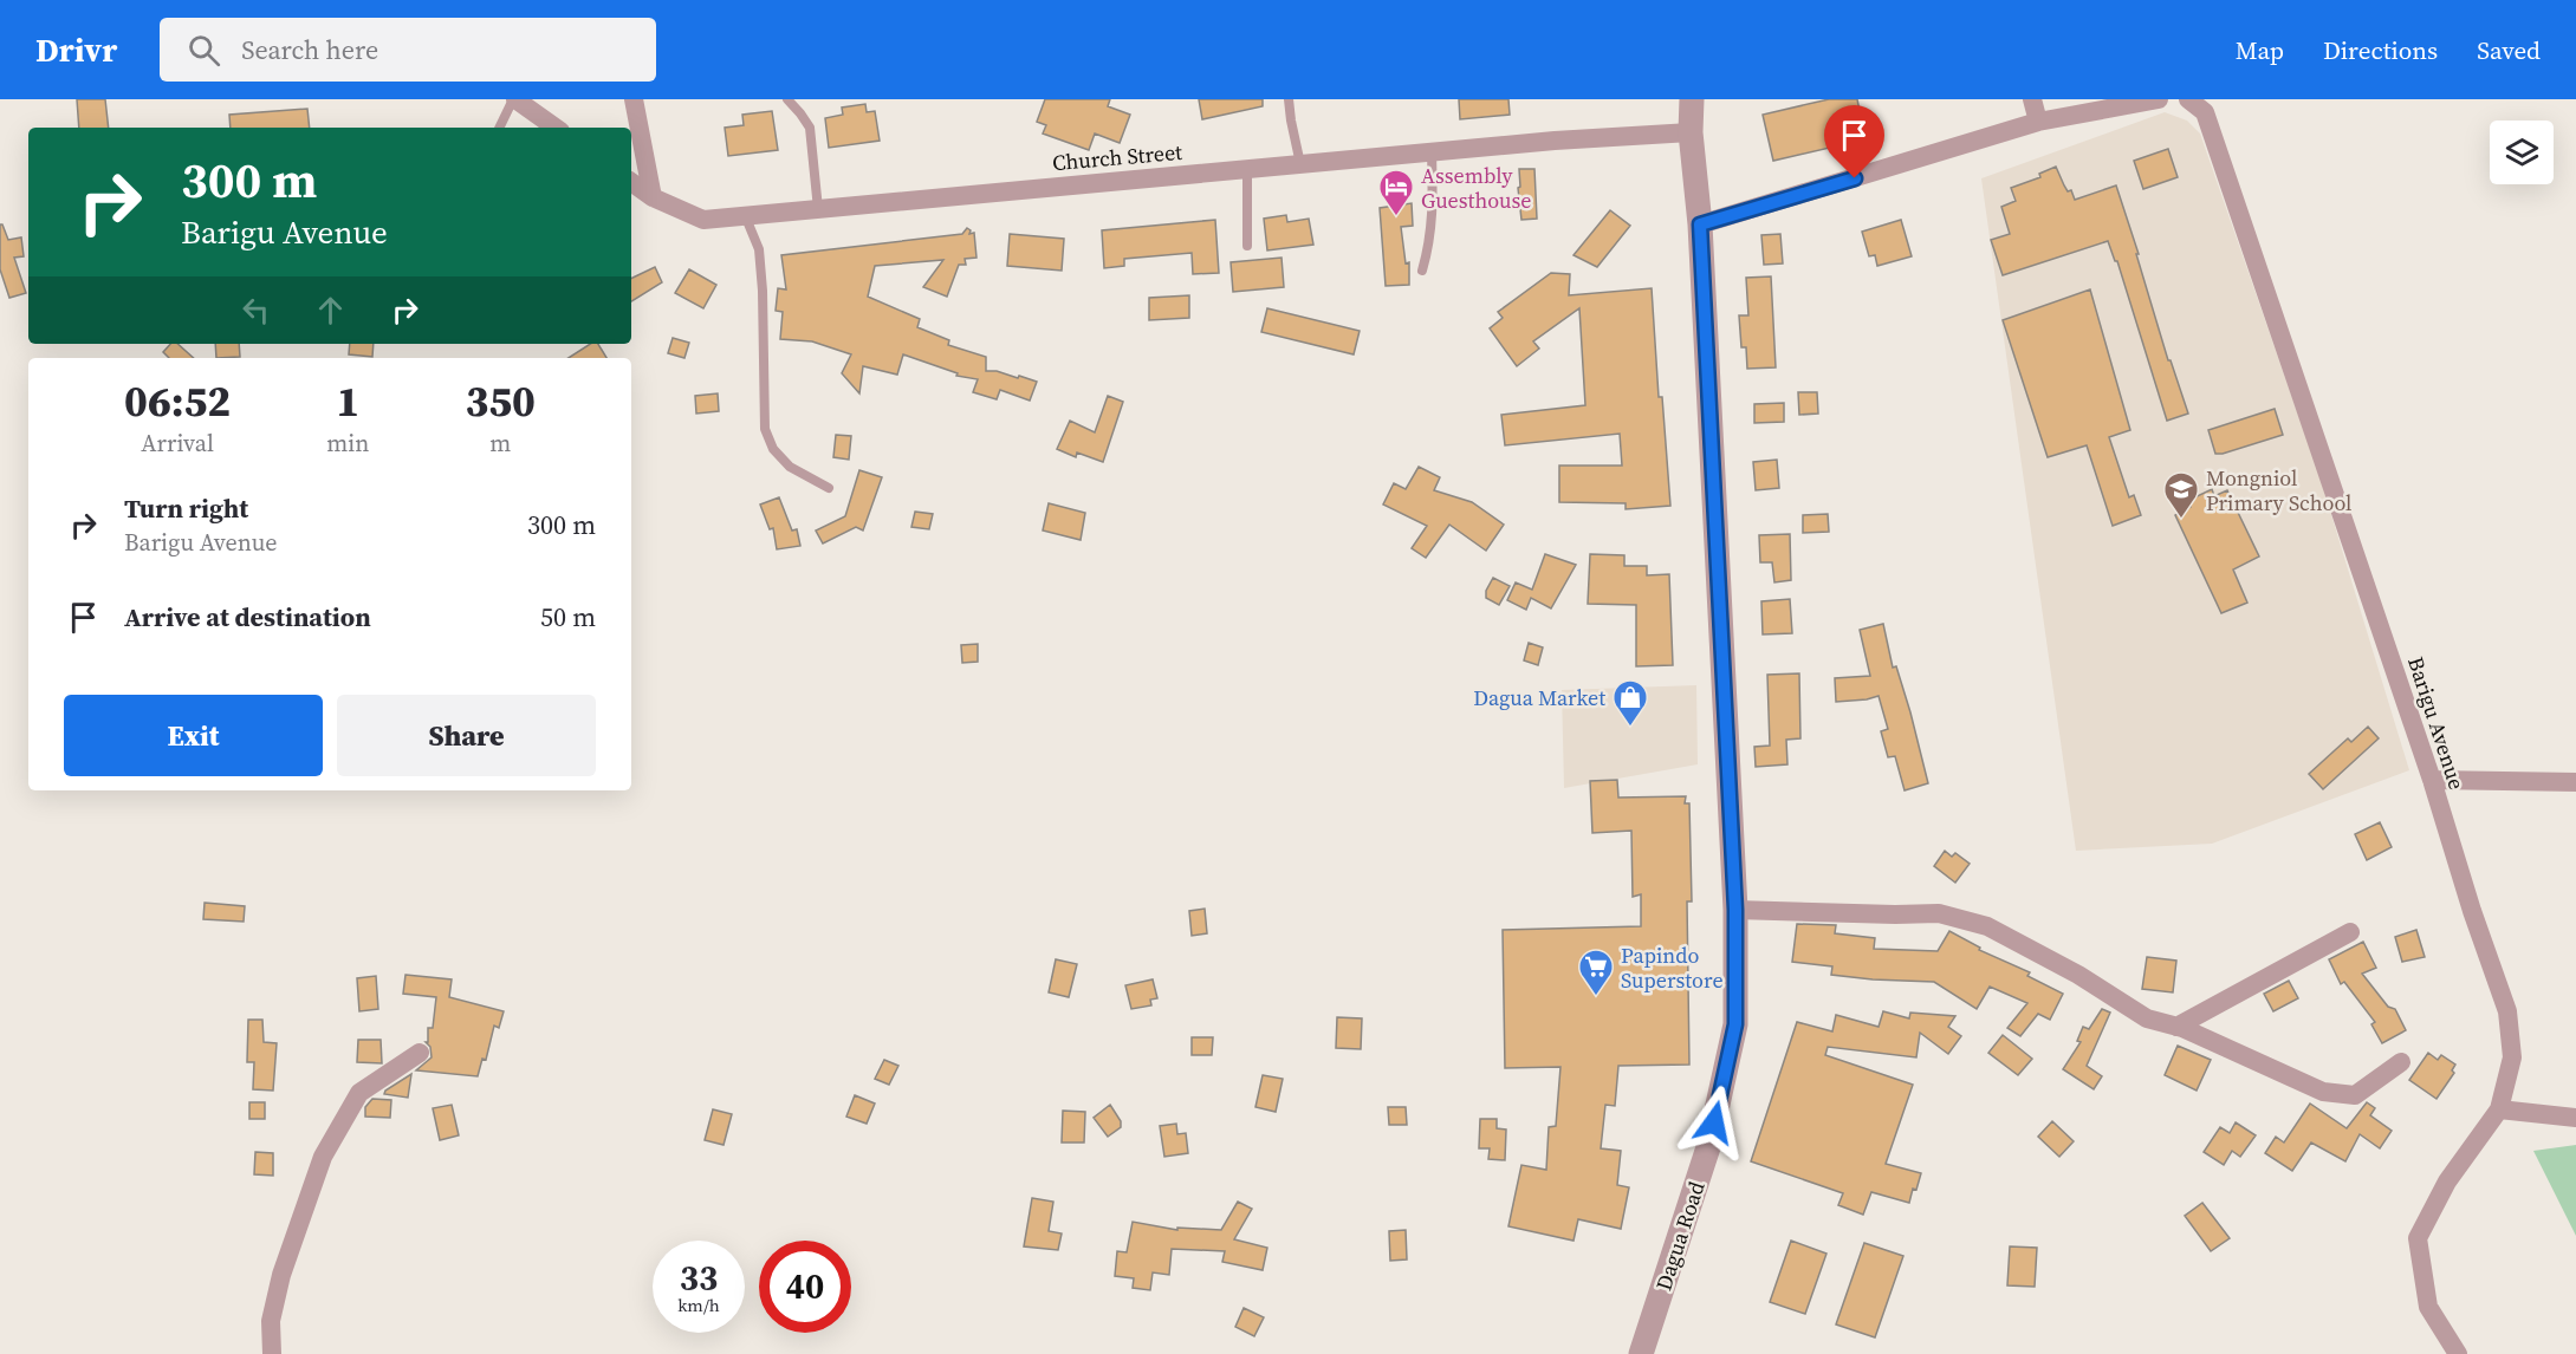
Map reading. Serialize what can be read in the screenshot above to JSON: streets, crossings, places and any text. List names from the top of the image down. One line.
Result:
{"streets":{"street":["Church Street","Barigu Avenue","Dagua Road"]},"crossings":[["Church Street","Dagua Road"]],"places":{"hotel":["Assembly Guesthouse"],"school or university":["Mongniol Primary School"],"shop":["Dagua Market"],"supermarket":["Papindo Superstore"]},"page":{"header":"Drivr","search":"Search here","nav":["Map","Directions","Saved"],"turn":["300 m","Barigu Avenue"],"eta":["06:52","Arrival","1","min","350","m"],"list":[{"name":"Turn right","note":"Barigu Avenue","value":"300 m"},{"name":"Arrive at destination","value":"50 m"}],"buttons":["Exit","Share"],"speed":"33 km/h","limit":"40"}}
